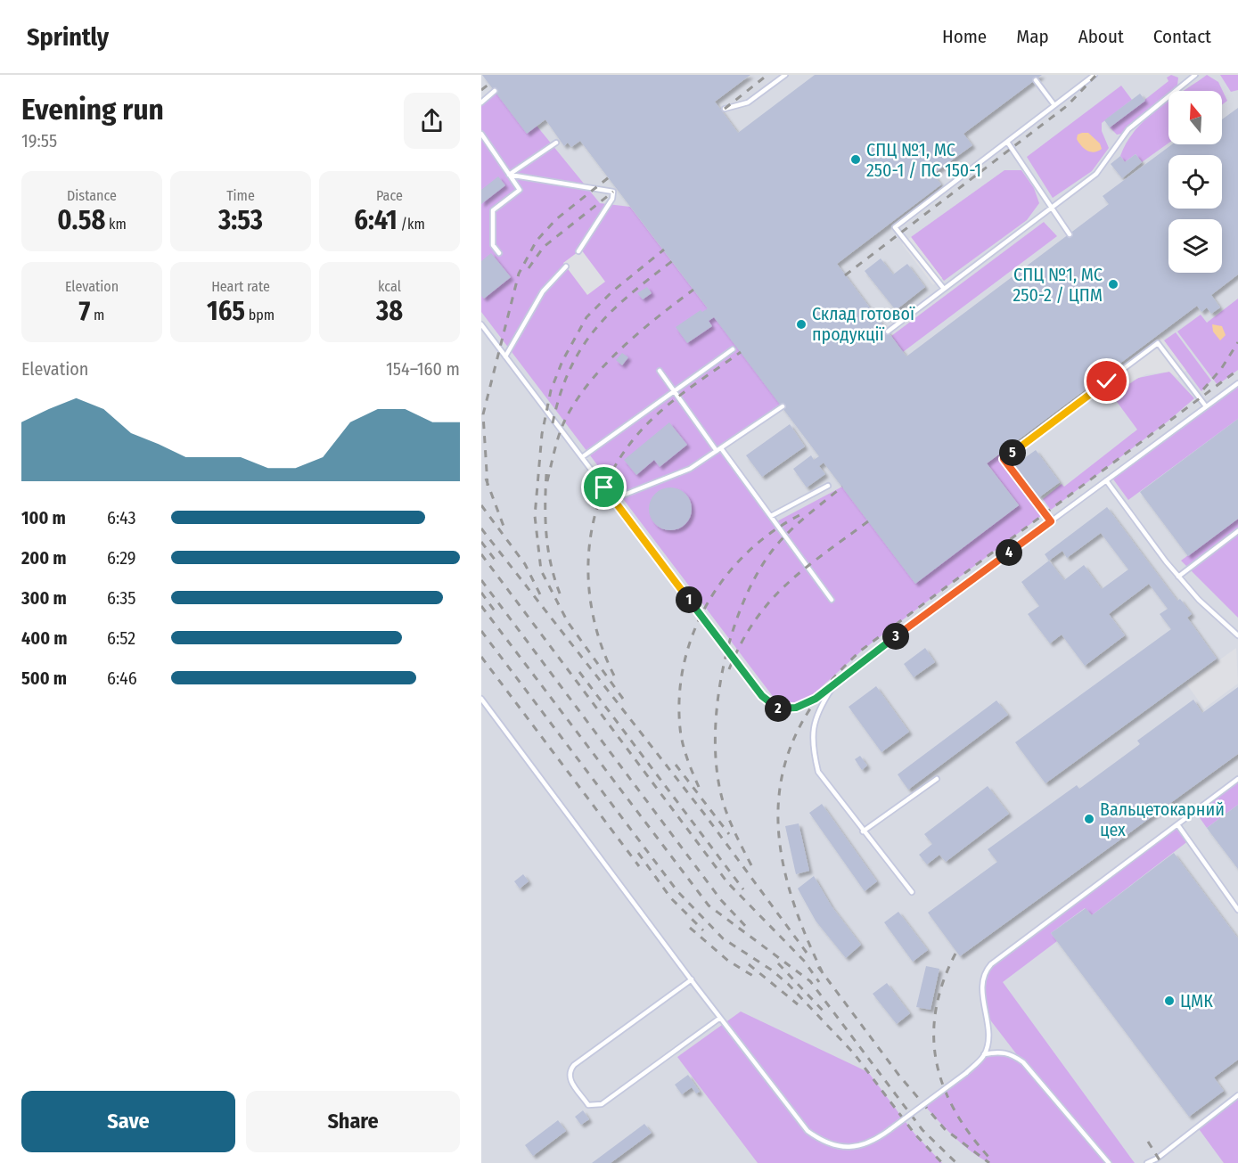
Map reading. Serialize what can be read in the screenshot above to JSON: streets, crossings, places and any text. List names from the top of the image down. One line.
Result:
{"places":["СПЦ №1, МС 250-1 / ПС 150-1","СПЦ №1, МС 250-2 / ЦПМ","Склад готової продукції","Вальцетокарний цех","ЦМК"],"north":"top","page":{"header":"Sprintly","nav":["Home","Map","About","Contact"],"heading":["Evening run","19:55"],"stats":[["Distance","0.58 km"],["Time","3:53"],["Pace","6:41 /km"],["Elevation","7 m"],["Heart rate","165 bpm"],["kcal","38"]],"chart":["Elevation","154–160 m"],"pins":["5","4","1","3","2"],"list":[{"name":"100 m","note":"6:43"},{"name":"200 m","note":"6:29"},{"name":"300 m","note":"6:35"},{"name":"400 m","note":"6:52"},{"name":"500 m","note":"6:46"}],"buttons":["Save","Share"]}}
